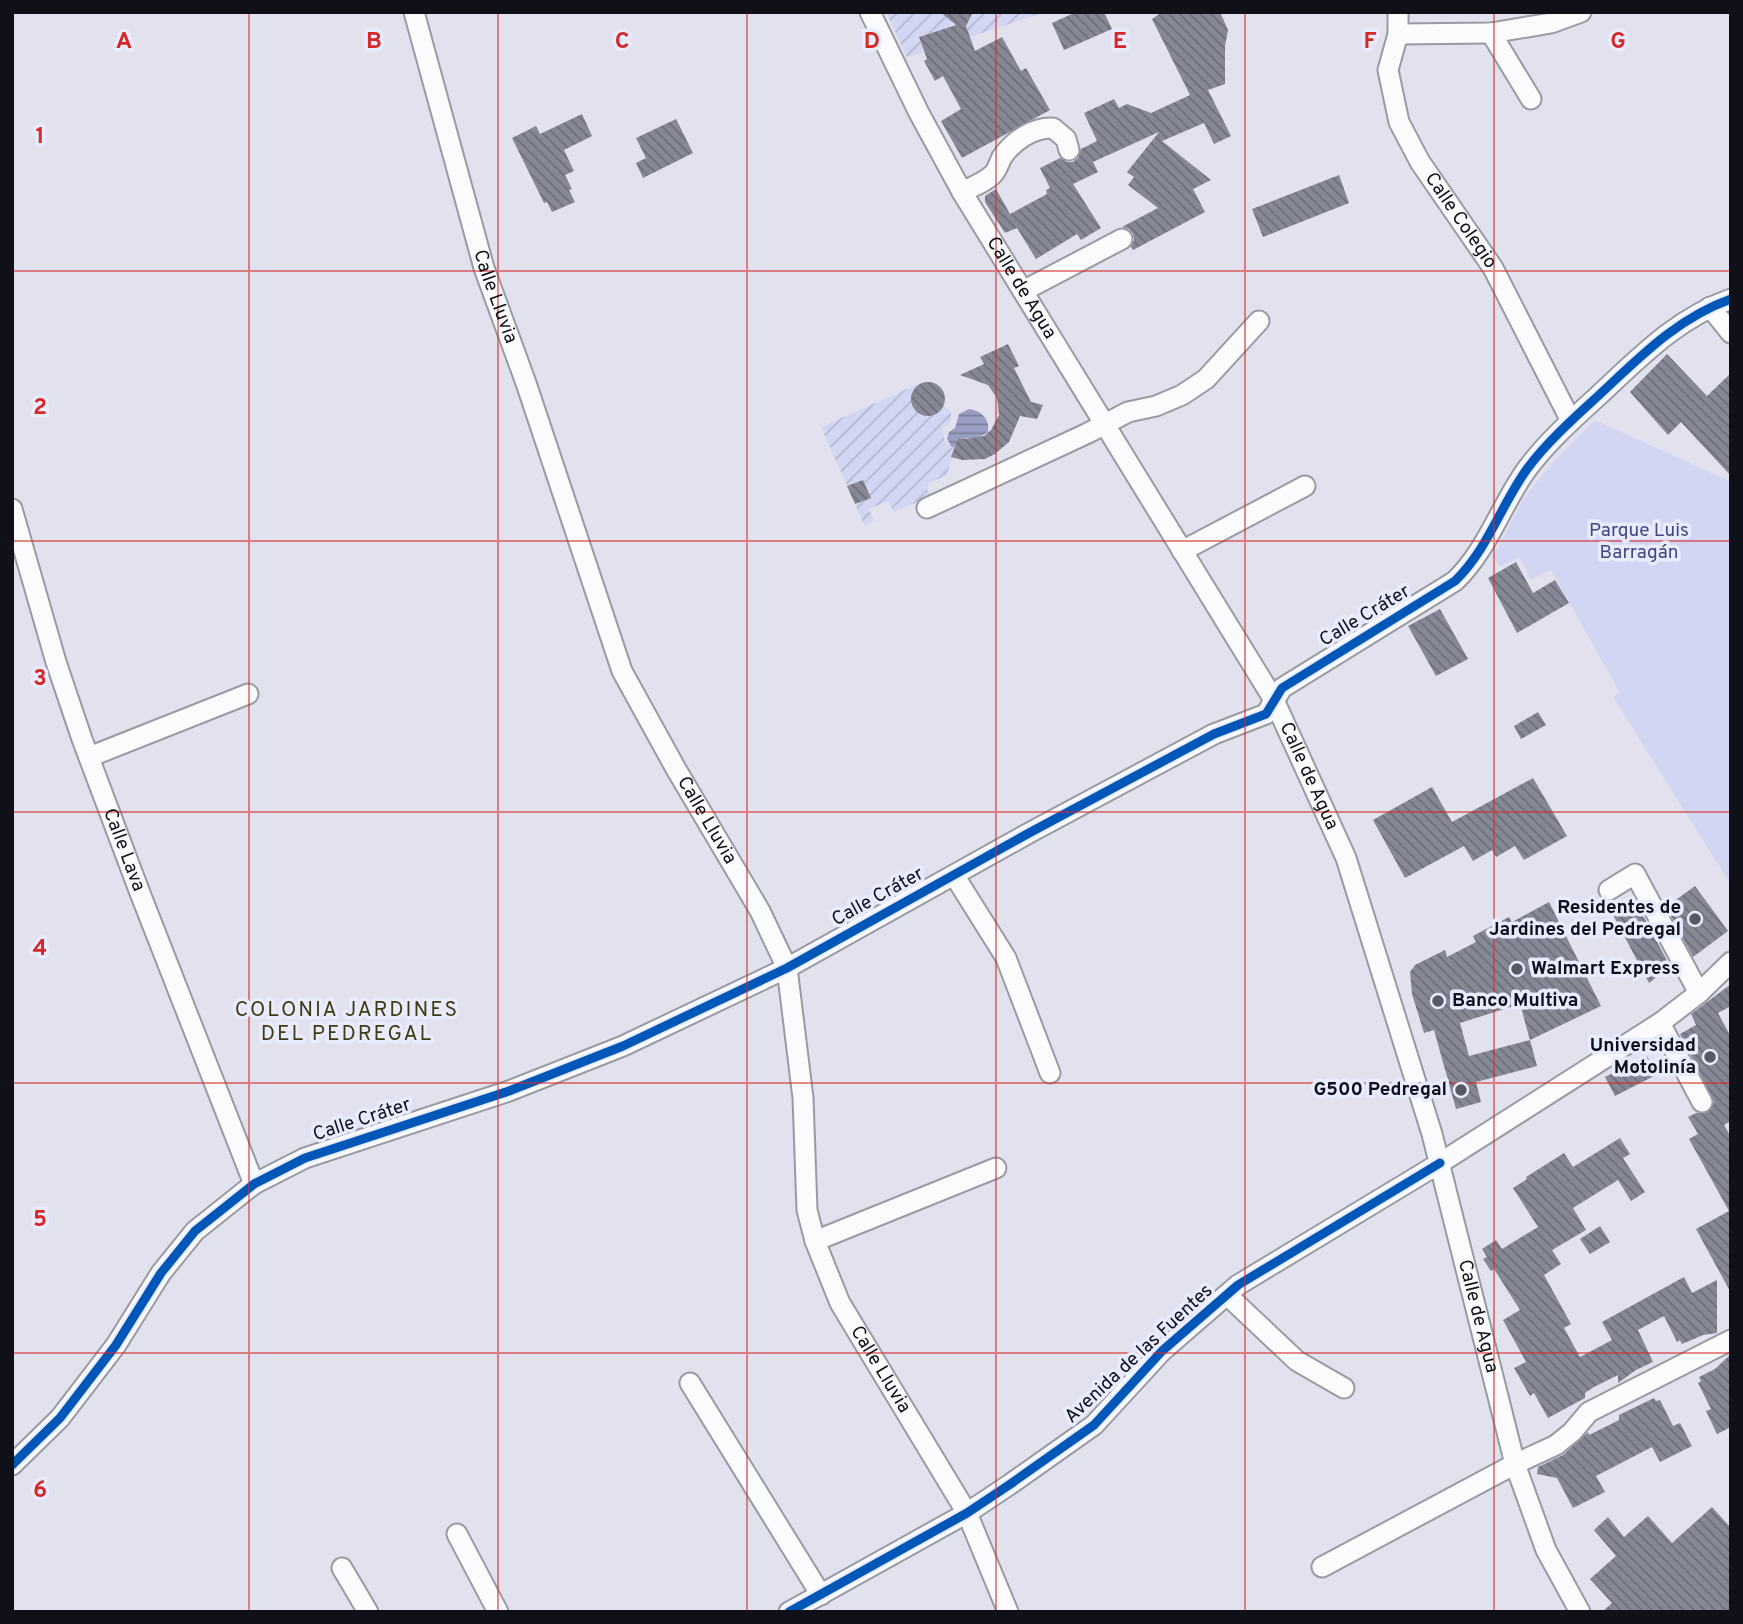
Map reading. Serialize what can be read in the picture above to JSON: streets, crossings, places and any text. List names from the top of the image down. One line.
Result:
{"streets":{"street":["Calle Colegio","Calle de Agua","Calle Lluvia","Calle Cráter","Calle Lava","Avenida de las Fuentes"]},"crossings":[["Calle Colegio","Calle Cráter"],["Calle de Agua","Calle Cráter"],["Calle de Agua","Avenida de las Fuentes"],["Calle Lluvia","Calle Cráter"],["Calle Lluvia","Avenida de las Fuentes"],["Calle Cráter","Calle Lava"]],"districts":["COLONIA JARDINES DEL PEDREGAL"],"parks":["Parque Luis Barragán"],"places":["Residentes de Jardines del Pedregal","Walmart Express","Banco Multiva","Universidad Motolinía","G500 Pedregal"],"grid":{"columns":["A","B","C","D","E","F","G"],"rows":["1","2","3","4","5","6"]}}
